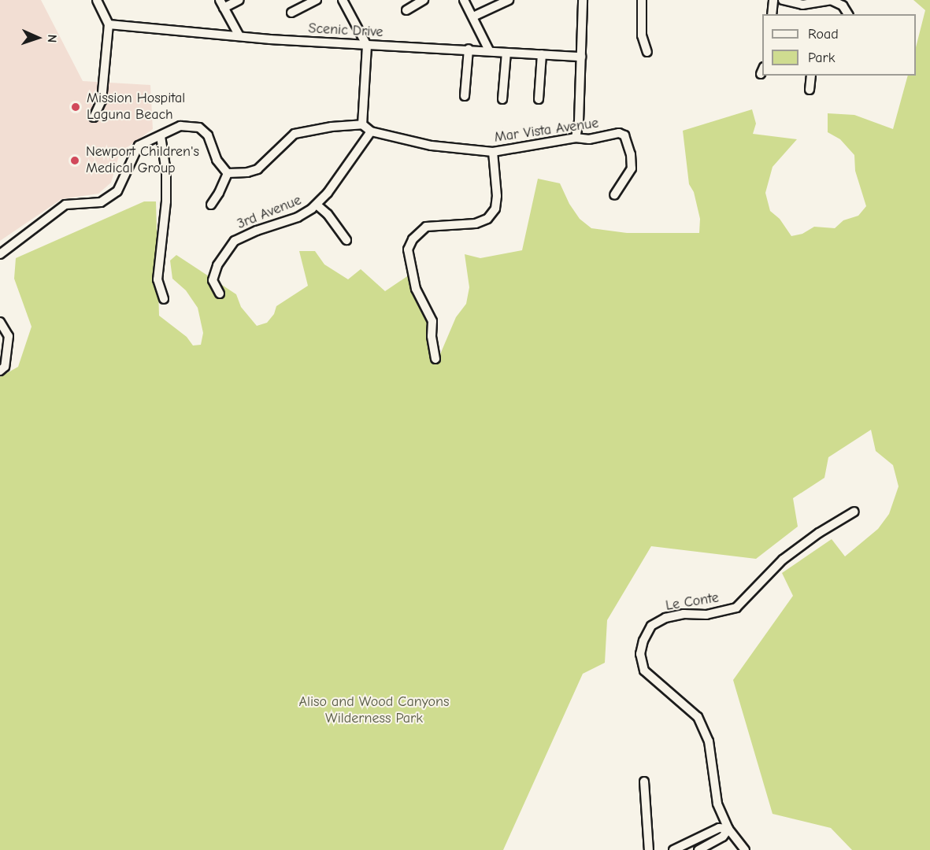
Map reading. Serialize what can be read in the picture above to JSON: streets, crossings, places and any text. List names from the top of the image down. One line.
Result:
{"streets":{"street":["Scenic Drive","Mar Vista Avenue","3rd Avenue","Le Conte"]},"crossings":[["Mar Vista Avenue","3rd Avenue"]],"parks":["Aliso and Wood Canyons Wilderness Park"],"places":["Mission Hospital Laguna Beach","Newport Children's Medical Group"],"legend":["Road","Park"],"north":"right"}
